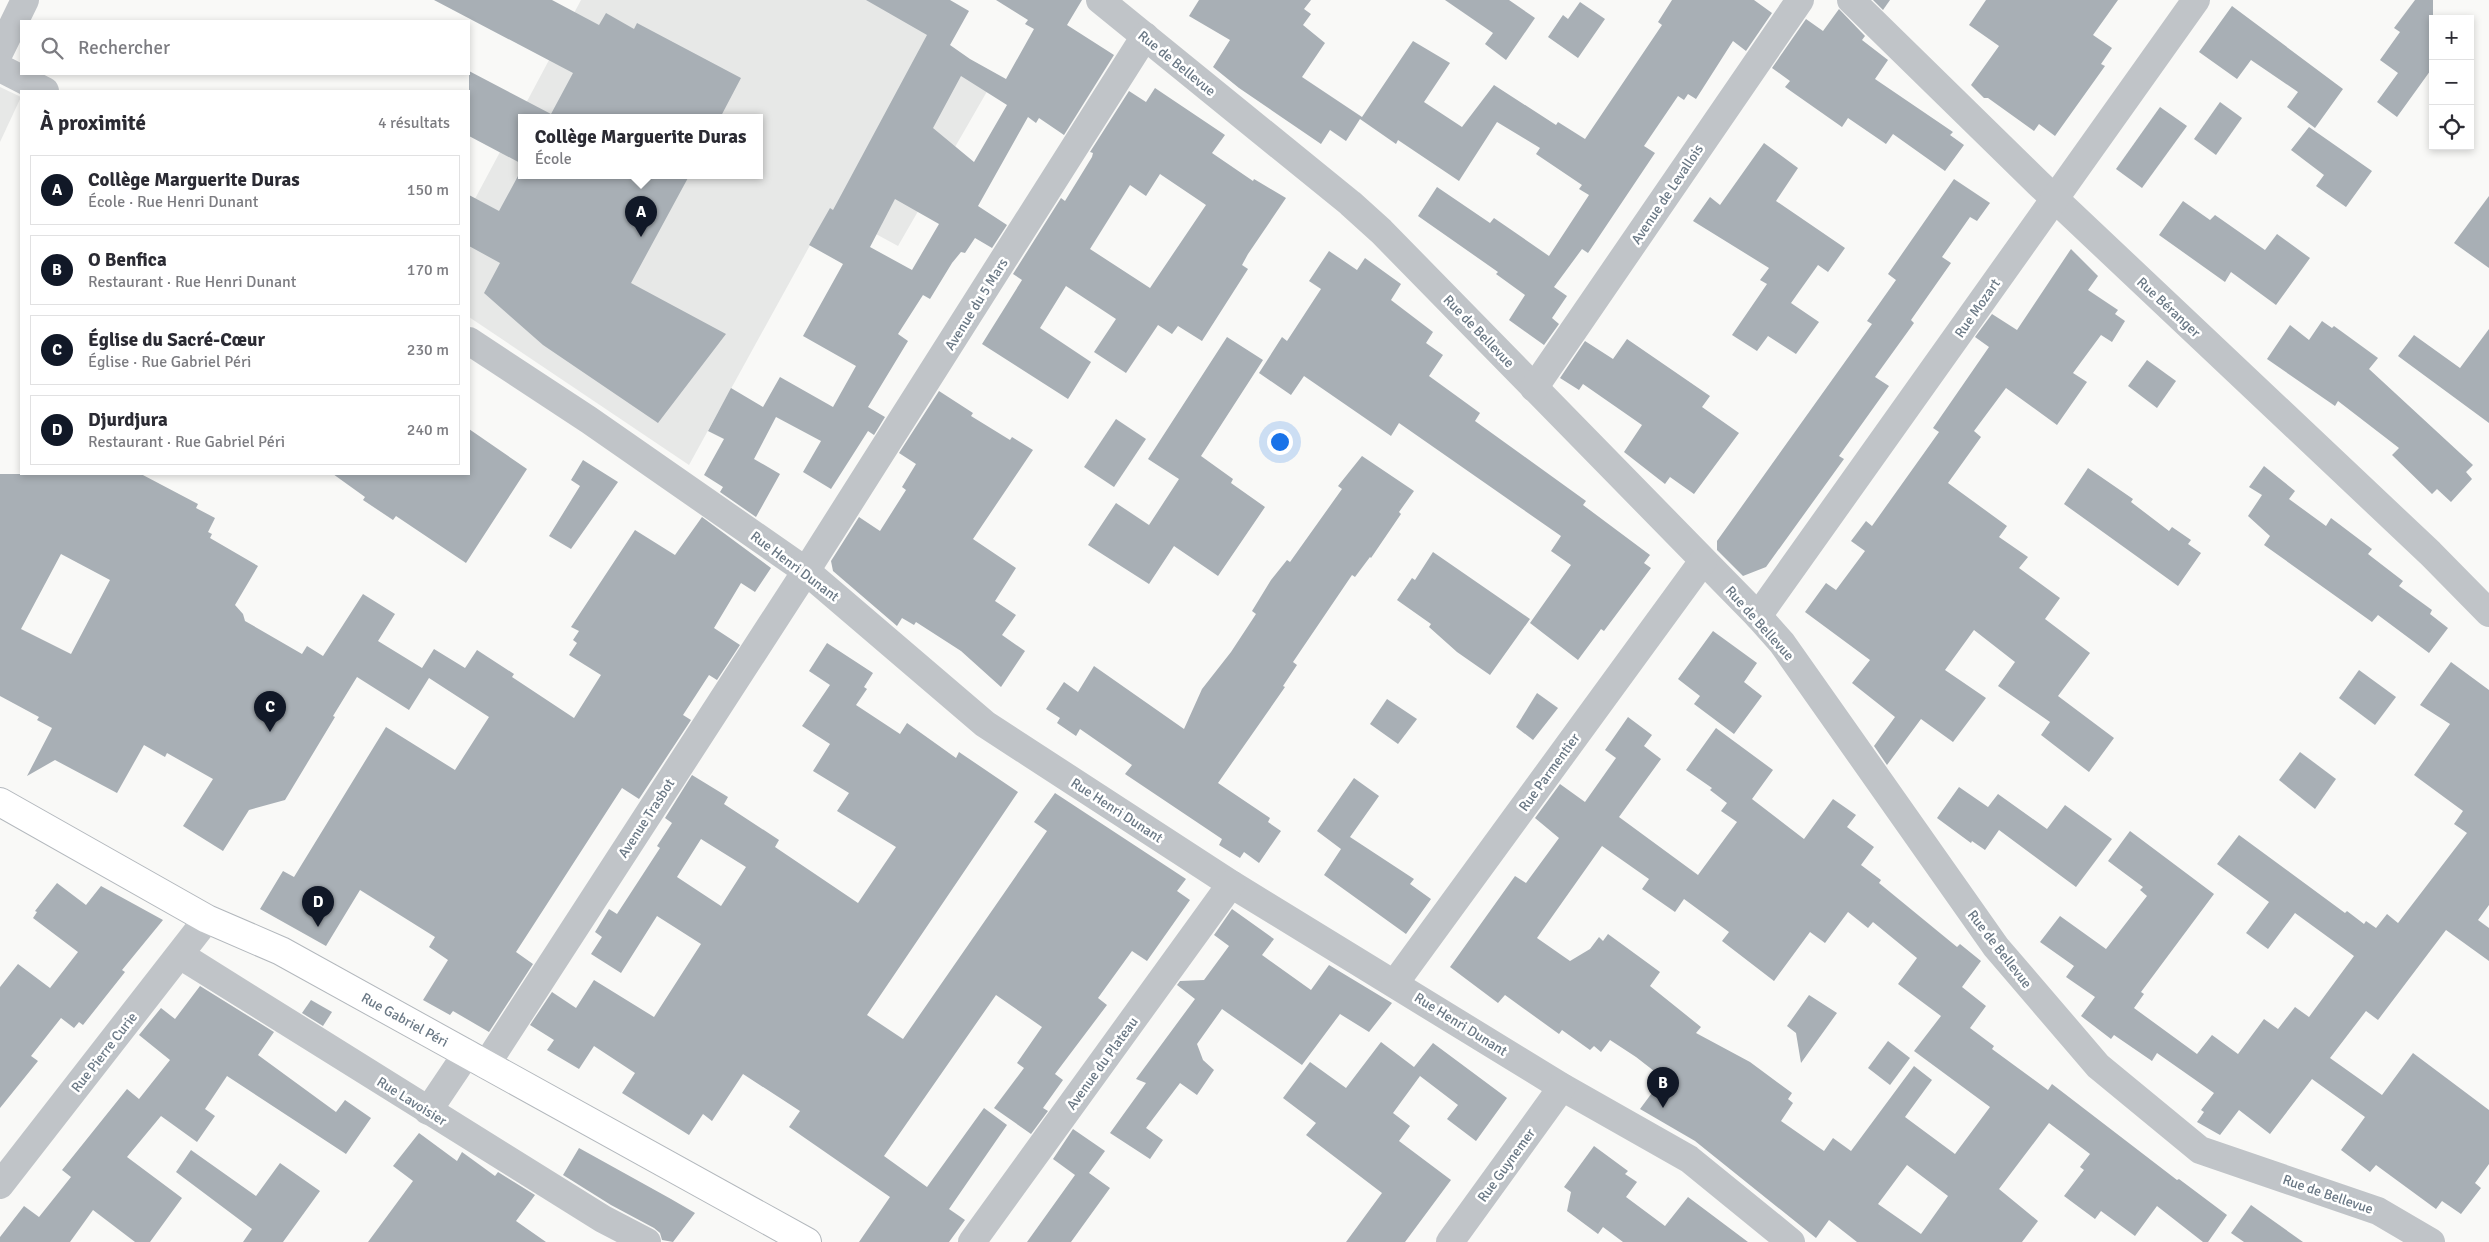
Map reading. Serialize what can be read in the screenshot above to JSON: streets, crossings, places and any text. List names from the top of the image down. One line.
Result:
{"streets":{"main road":["Rue Gabriel Péri"],"street":["Rue de Bellevue","Avenue de Levallois","Avenue du 5 Mars","Rue Béranger","Rue Mozart","Rue Henri Dunant","Rue Parmentier","Avenue Trasbot","Rue Pierre Curie","Avenue du Plateau","Rue Lavoisier","Rue Guynemer"]},"crossings":[["Rue de Bellevue","Avenue de Levallois"],["Rue de Bellevue","Avenue du 5 Mars"],["Rue de Bellevue","Rue Mozart"],["Rue de Bellevue","Rue Parmentier"],["Avenue du 5 Mars","Rue Henri Dunant"],["Avenue du 5 Mars","Avenue Trasbot"],["Rue Béranger","Rue Mozart"],["Rue Henri Dunant","Rue Parmentier"],["Rue Henri Dunant","Avenue Trasbot"],["Rue Henri Dunant","Avenue du Plateau"],["Rue Henri Dunant","Rue Guynemer"],["Avenue Trasbot","Rue Gabriel Péri"],["Avenue Trasbot","Rue Lavoisier"],["Rue Gabriel Péri","Rue Pierre Curie"],["Rue Pierre Curie","Rue Lavoisier"]],"page":{"map_buttons":["+","−"],"search":"Rechercher","heading":["À proximité","4 résultats"],"popup":["Collège Marguerite Duras","École"],"list":[{"mark":"A","name":"Collège Marguerite Duras","note":"École · Rue Henri Dunant","value":"150 m"},{"mark":"B","name":"O Benfica","note":"Restaurant · Rue Henri Dunant","value":"170 m"},{"mark":"C","name":"Église du Sacré-Cœur","note":"Église · Rue Gabriel Péri","value":"230 m"},{"mark":"D","name":"Djurdjura","note":"Restaurant · Rue Gabriel Péri","value":"240 m"}],"pins":["A","C","D","B"]}}
